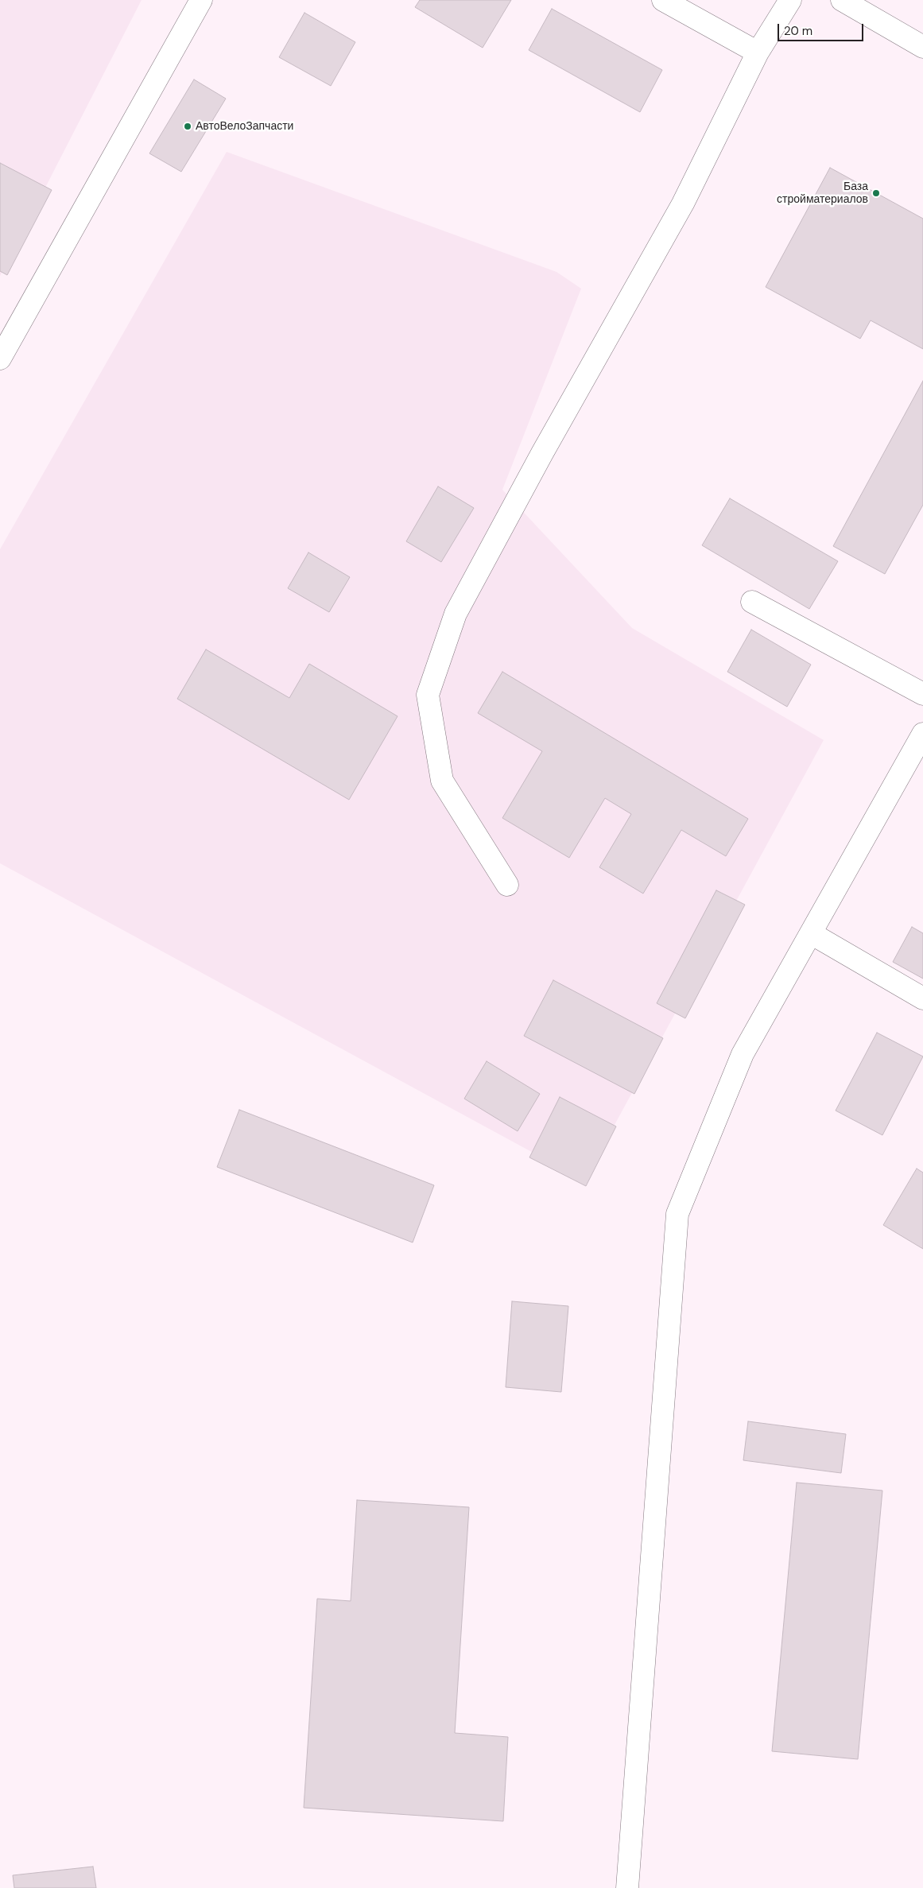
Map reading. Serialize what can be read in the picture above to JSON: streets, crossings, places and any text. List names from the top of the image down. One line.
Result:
{"places":["АвтоВелоЗапчасти","База стройматериалов"],"scale_bar":"20 m"}
